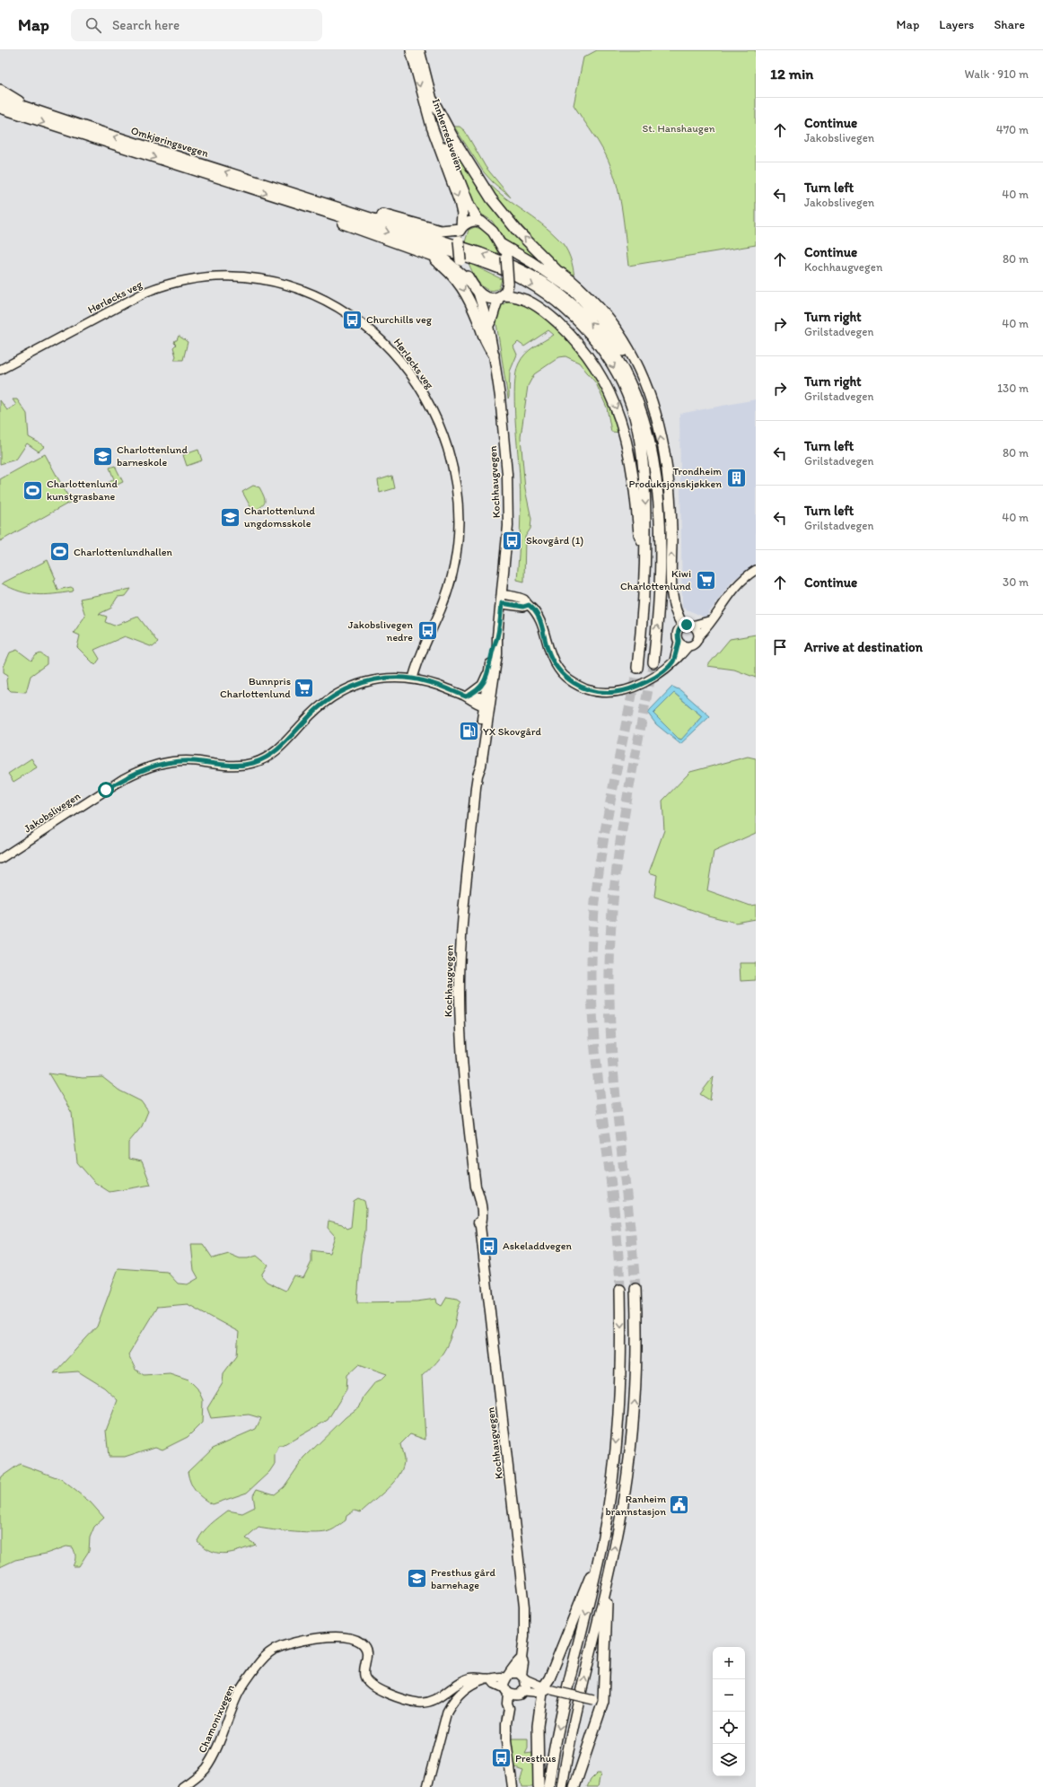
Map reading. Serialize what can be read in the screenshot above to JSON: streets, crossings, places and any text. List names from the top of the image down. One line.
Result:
{"streets":{"highway":["Innherredsveien","Omkjøringsvegen"],"main road":["Kochhaugvegen"],"street":["Hørløcks veg","Jakobslivegen","Chamonixvegen"]},"crossings":[["Hørløcks veg","Jakobslivegen"],["Kochhaugvegen","Jakobslivegen"]],"parks":["St. Hanshaugen"],"places":{"bus stop":["Churchills veg","Skovgård (1)","Jakobslivegen nedre","Askeladdvegen","Presthus"],"school or university":["Charlottenlund barneskole","Charlottenlund ungdomsskole","Presthus gård barnehage"],"building":["Trondheim Produksjonskjøkken"],"sports":["Charlottenlund kunstgrasbane","Charlottenlundhallen"],"supermarket":["Kiwi Charlottenlund","Bunnpris Charlottenlund"],"fuel station":["YX Skovgård"],"public building":["Ranheim brannstasjon"]},"page":{"header":"Map","search":"Search here","nav":["Map","Layers","Share"],"heading":["12 min","Walk · 910 m"],"list":[["Continue","Jakobslivegen","470 m"],["Turn left","Jakobslivegen","40 m"],["Continue","Kochhaugvegen","80 m"],["Turn right","Grilstadvegen","40 m"],["Turn right","Grilstadvegen","130 m"],["Turn left","Grilstadvegen","80 m"],["Turn left","Grilstadvegen","40 m"],["Continue","30 m"],"Arrive at destination"],"map_buttons":["+","−"]}}
